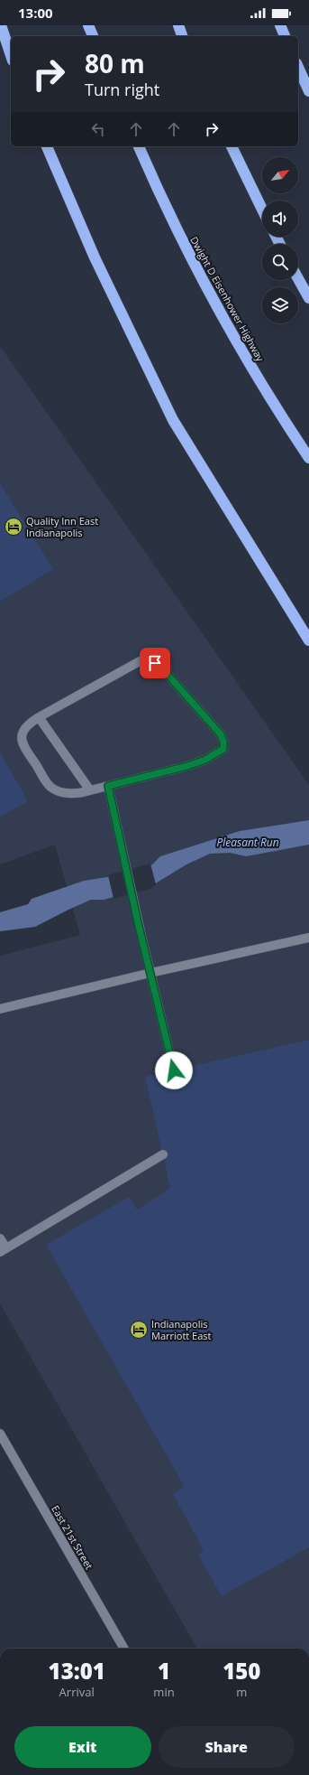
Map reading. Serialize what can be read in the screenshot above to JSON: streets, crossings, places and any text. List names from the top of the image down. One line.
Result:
{"streets":{"highway":["Dwight D Eisenhower Highway"],"main road":["East 21st Street"]},"water":["Pleasant Run"],"places":{"hotel":["Quality Inn East Indianapolis","Indianapolis Marriott East"]},"north":"top right","page":{"status":"13:00","turn":["80 m","Turn right"],"eta":["13:01","Arrival","1","min","150","m"],"buttons":["Exit","Share"]}}
